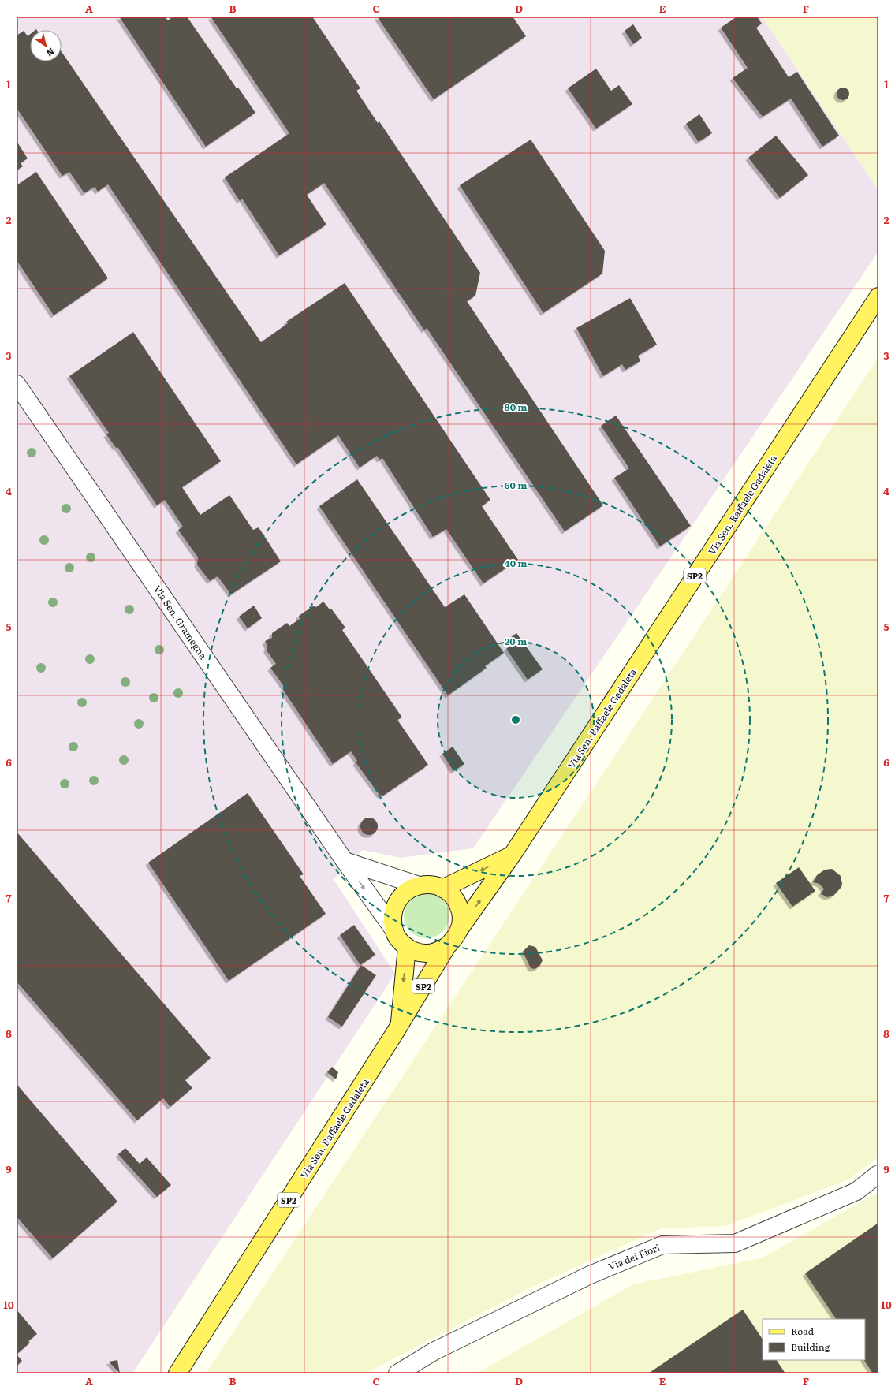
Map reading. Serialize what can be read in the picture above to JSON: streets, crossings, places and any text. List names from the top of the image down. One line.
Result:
{"streets":{"main road":["Via Sen. Raffaele Gadaleta","SP2"],"street":["Via Sen. Gramegna","Via dei Fiori"]},"crossings":[["Via Sen. Raffaele Gadaleta","Via Sen. Gramegna"]],"legend":["Road","Building"],"north":"bottom right","grid":{"columns":["A","B","C","D","E","F"],"rows":["1","2","3","4","5","6","7","8","9","10"]},"rings":["80 m","60 m","40 m","20 m"]}
